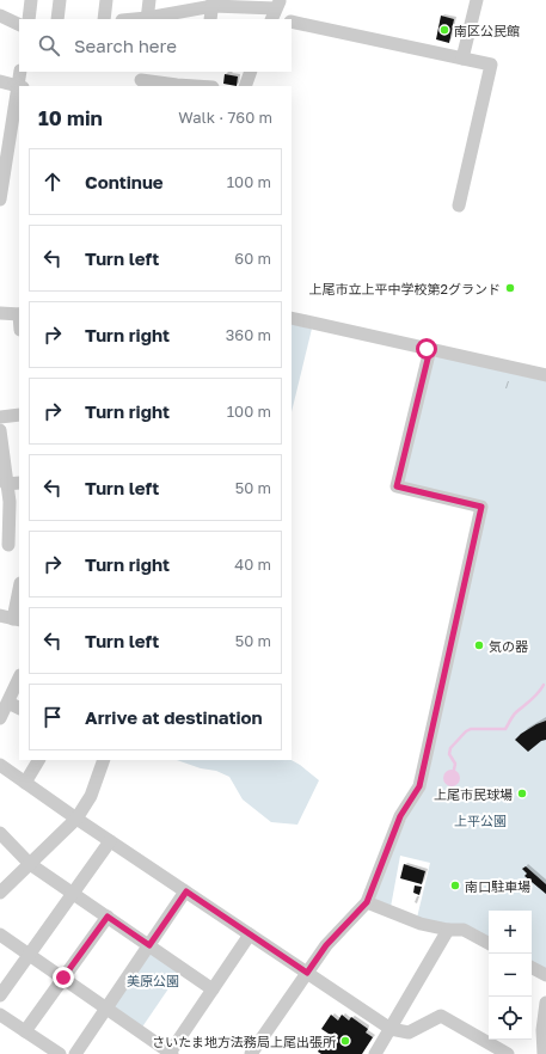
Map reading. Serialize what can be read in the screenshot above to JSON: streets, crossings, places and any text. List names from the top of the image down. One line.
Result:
{"parks":["上平公園","美原公園"],"places":["南区公民館","上尾市立上平中学校第2グランド","気の器","上尾市民球場","南口駐車場","さいたま地方法務局上尾出張所"],"page":{"search":"Search here","heading":["10 min","Walk · 760 m"],"list":[["Continue","100 m"],["Turn left","60 m"],["Turn right","360 m"],["Turn right","100 m"],["Turn left","50 m"],["Turn right","40 m"],["Turn left","50 m"],"Arrive at destination"],"map_buttons":["+","−"]}}
